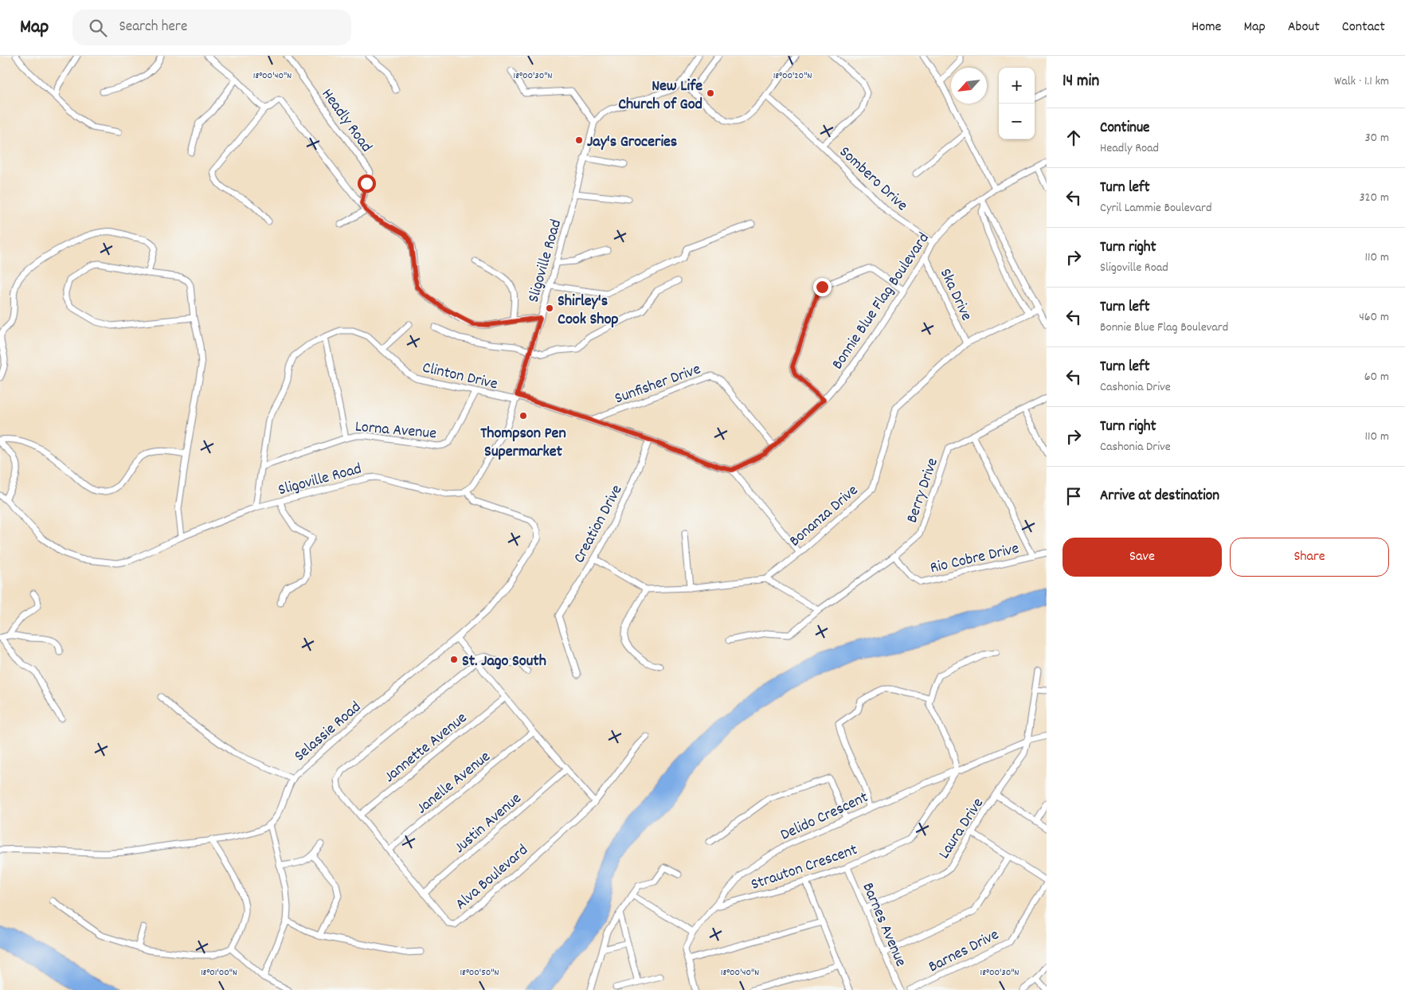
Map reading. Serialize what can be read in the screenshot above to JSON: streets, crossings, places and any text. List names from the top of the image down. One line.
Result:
{"streets":{"street":["Headly Road","Sombero Drive","Sligoville Road","Ska Drive","Bonnie Blue Flag Boulevard","Clinton Drive","Sunfisher Drive","Lorna Avenue","Berry Drive","Bonanza Drive","Creation Drive","Rio Cobre Drive","Selassie Road","Jannette Avenue","Janelle Avenue","Delido Crescent","Justin Avenue","Laura Drive","Strauton Crescent","Alva Boulevard","Barnes Avenue","Barnes Drive"]},"crossings":[["Sombero Drive","Bonnie Blue Flag Boulevard"],["Sligoville Road","Clinton Drive"],["Sligoville Road","Selassie Road"],["Ska Drive","Bonnie Blue Flag Boulevard"],["Ska Drive","Bonanza Drive"],["Bonnie Blue Flag Boulevard","Sunfisher Drive"],["Clinton Drive","Lorna Avenue"],["Berry Drive","Rio Cobre Drive"],["Jannette Avenue","Alva Boulevard"],["Janelle Avenue","Alva Boulevard"],["Delido Crescent","Laura Drive"],["Delido Crescent","Strauton Crescent"],["Justin Avenue","Alva Boulevard"],["Laura Drive","Barnes Avenue"],["Strauton Crescent","Barnes Avenue"]],"places":["New Life Church of God","Jay's Groceries","Shirley's Cook Shop","Thompson Pen Supermarket","St. Jago South"],"north":"bottom left","page":{"header":"Map","search":"Search here","nav":["Home","Map","About","Contact"],"heading":["14 min","Walk · 1.1 km"],"map_buttons":["+","−"],"list":[["Continue","Headly Road","30 m"],["Turn left","Cyril Lammie Boulevard","320 m"],["Turn right","Sligoville Road","110 m"],["Turn left","Bonnie Blue Flag Boulevard","460 m"],["Turn left","Cashonia Drive","60 m"],["Turn right","Cashonia Drive","110 m"],"Arrive at destination"],"buttons":["Save","Share"]},"coordinates":["18°00'40\"N","18°00'30\"N","18°00'20\"N","18°01'00\"N","18°00'50\"N"]}
